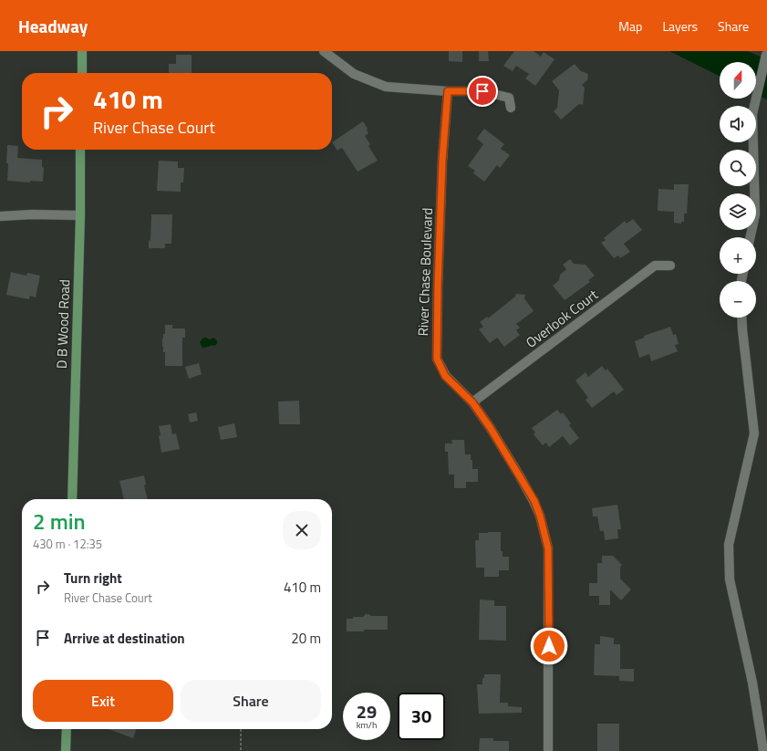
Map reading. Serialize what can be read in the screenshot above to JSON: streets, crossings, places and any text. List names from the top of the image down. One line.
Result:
{"streets":{"main road":["D B Wood Road"],"street":["River Chase Boulevard","Overlook Court"]},"crossings":[["River Chase Boulevard","Overlook Court"]],"north":"top","page":{"header":"Headway","nav":["Map","Layers","Share"],"map_buttons":["+","−"],"turn":["410 m","River Chase Court"],"heading":["2 min","430 m · 12:35"],"list":[{"name":"Turn right","note":"River Chase Court","value":"410 m"},{"name":"Arrive at destination","value":"20 m"}],"buttons":["Exit","Share"],"speed":"29 km/h","limit":"30"}}
